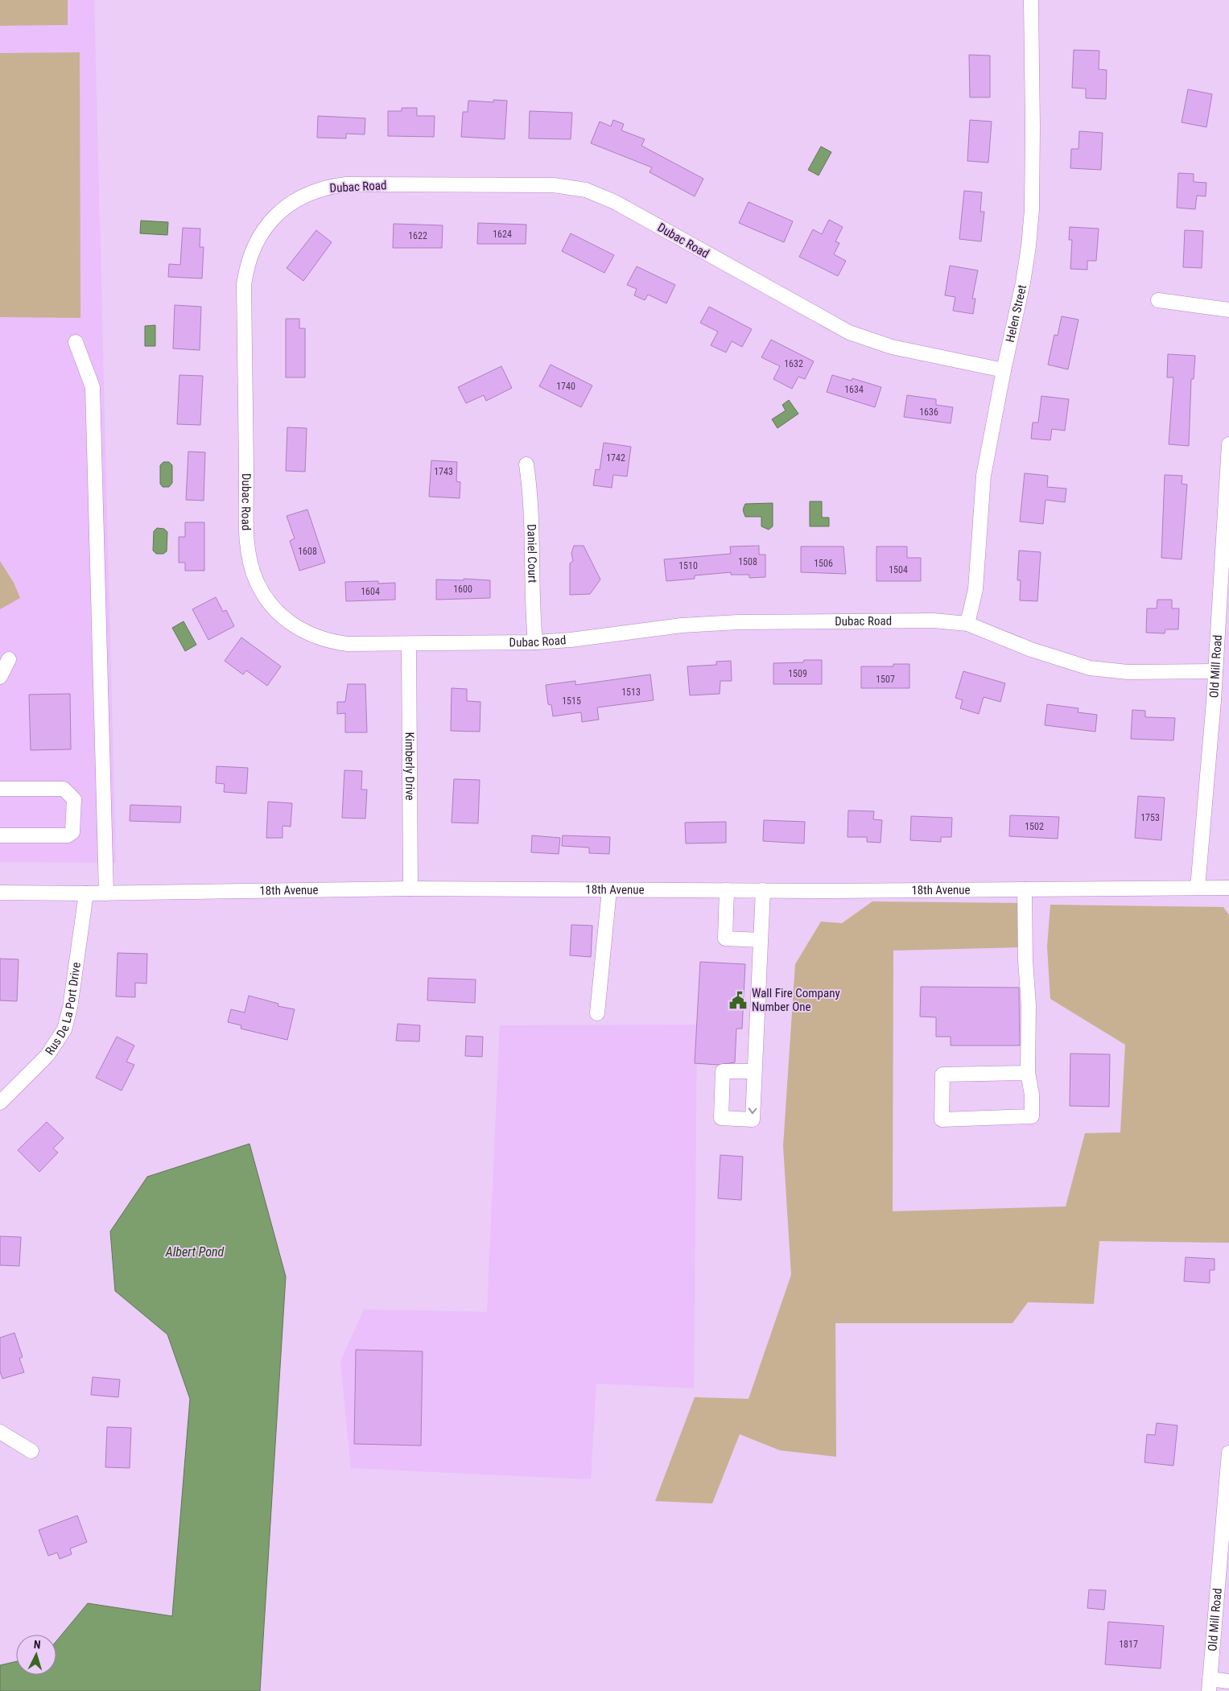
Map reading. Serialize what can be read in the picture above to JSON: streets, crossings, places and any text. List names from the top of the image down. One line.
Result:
{"streets":{"street":["Dubac Road","Helen Street","Daniel Court","Old Mill Road","Kimberly Drive","18th Avenue","Rus De La Port Drive"]},"crossings":[["Dubac Road","Helen Street"],["Dubac Road","Daniel Court"],["Dubac Road","Old Mill Road"],["Dubac Road","Kimberly Drive"],["Old Mill Road","18th Avenue"],["Kimberly Drive","18th Avenue"],["18th Avenue","Rus De La Port Drive"]],"water":["Albert Pond"],"places":{"public building":["Wall Fire Company Number One"]},"house_numbers":["1624","1622","1632","1740","1634","1636","1742","1743","1608","1508","1506","1510","1504","1600","1604","1509","1507","1513","1515","1753","1502","1817"],"north":"top"}
